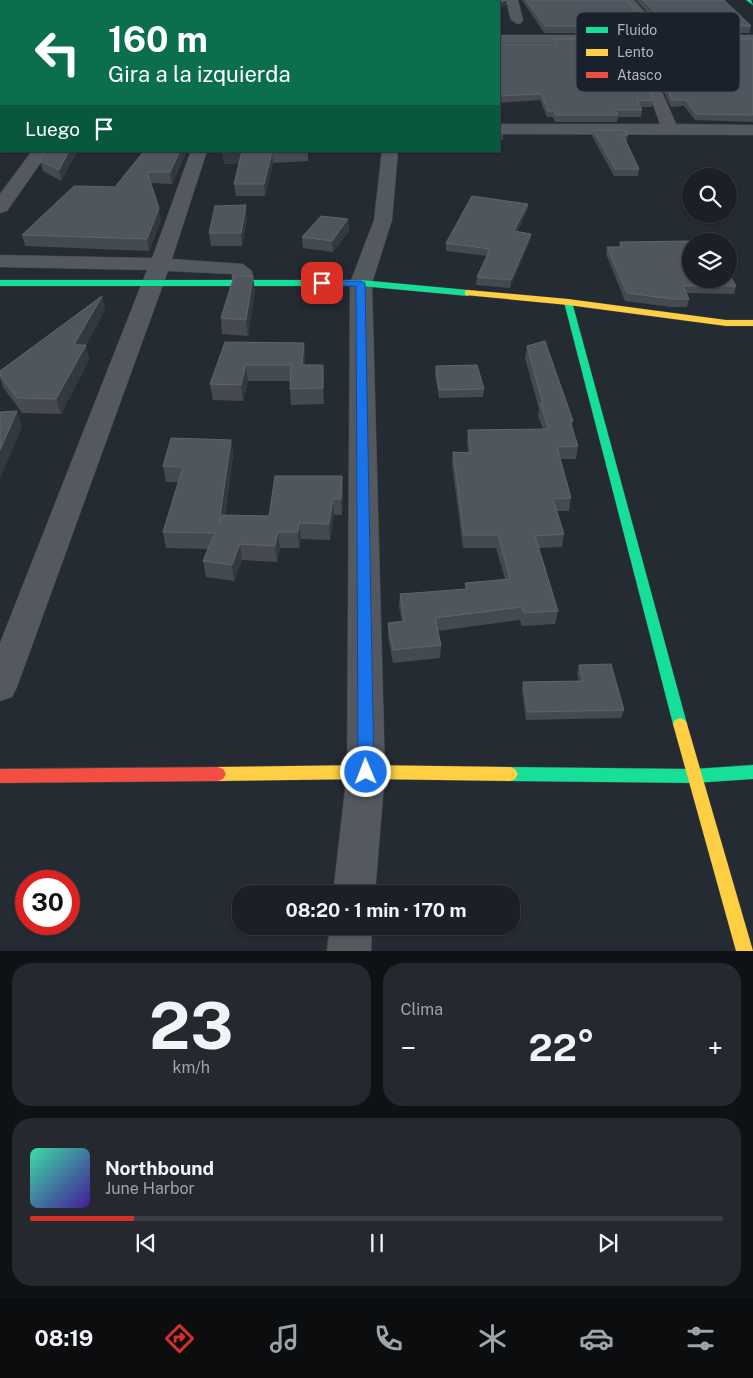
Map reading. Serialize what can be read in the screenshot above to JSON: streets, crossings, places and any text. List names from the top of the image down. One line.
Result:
{"legend":["Fluido","Lento","Atasco"],"page":{"turn":["160 m","Gira a la izquierda"],"then":"Luego","limit":"30","trip":"08:20 · 1 min · 170 m","tile":[["23","km/h"],"Clima"],"heat":["−","22°","+"],"song":["Northbound","June Harbor"],"tabs":"08:19"}}
